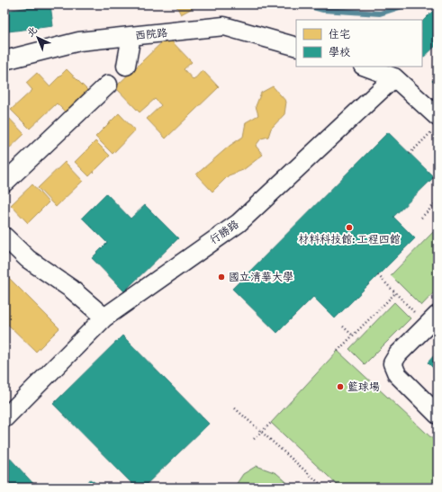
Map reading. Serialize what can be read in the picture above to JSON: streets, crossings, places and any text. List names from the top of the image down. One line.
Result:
{"streets":{"lane":["西院路","行勝路"]},"places":["材料科技館: 工程四館","國立清華大學","籃球場"],"legend":["住宅","學校"],"north":"top left"}
